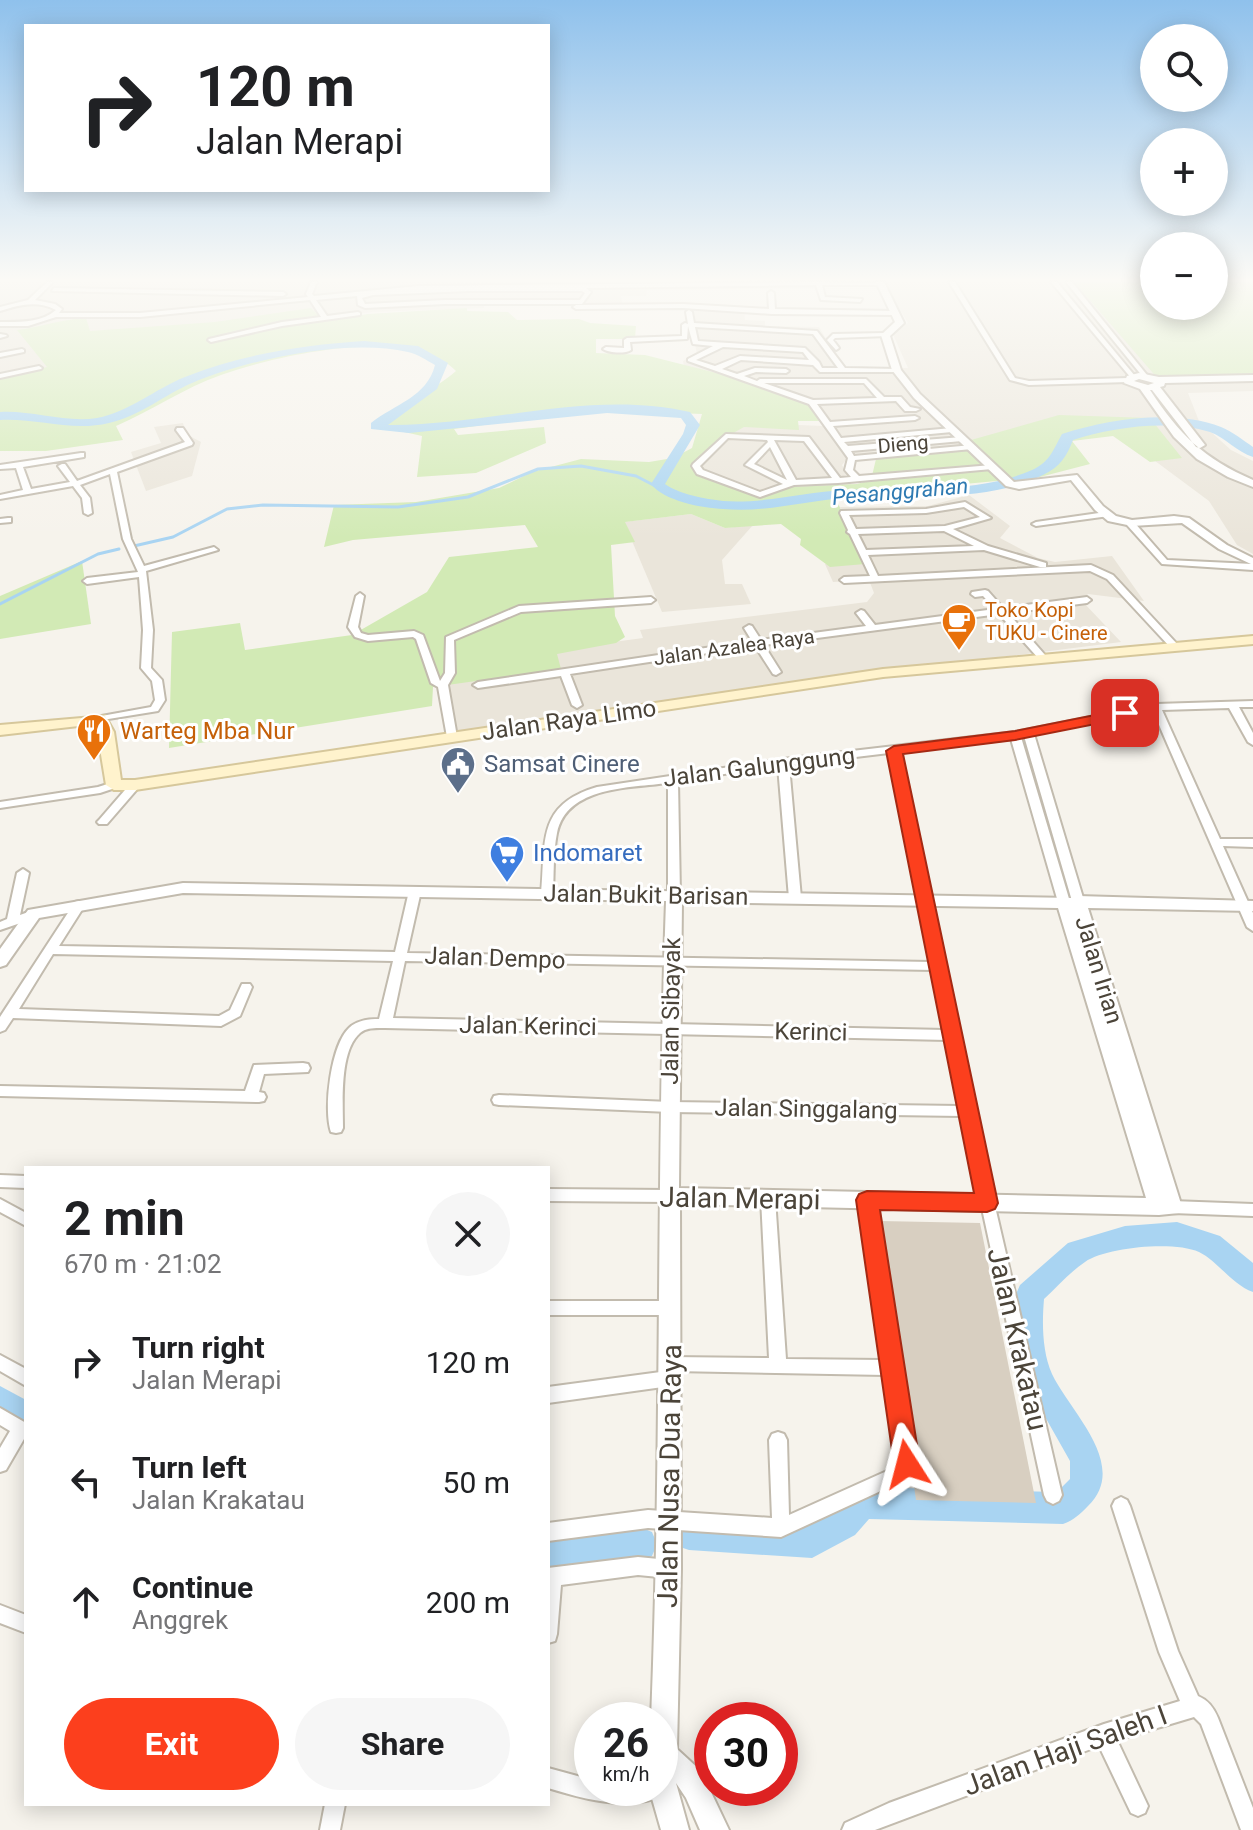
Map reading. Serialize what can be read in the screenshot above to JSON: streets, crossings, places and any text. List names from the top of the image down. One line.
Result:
{"streets":{"main road":["Jalan Raya Limo"],"street":["Dieng","Jalan Azalea Raya","Jalan Galunggung","Jalan Bukit Barisan","Jalan Dempo","Jalan Irian","Jalan Sibayak","Jalan Kerinci","Kerinci","Jalan Singgalang","Jalan Merapi","Jalan Krakatau","Jalan Nusa Dua Raya","Jalan Haji Saleh I"]},"crossings":[["Jalan Galunggung","Jalan Bukit Barisan"],["Jalan Galunggung","Jalan Irian"],["Jalan Galunggung","Jalan Sibayak"],["Jalan Galunggung","Jalan Krakatau"],["Jalan Bukit Barisan","Jalan Irian"],["Jalan Bukit Barisan","Jalan Sibayak"],["Jalan Bukit Barisan","Jalan Krakatau"],["Jalan Dempo","Jalan Sibayak"],["Jalan Dempo","Jalan Krakatau"],["Jalan Irian","Jalan Merapi"],["Jalan Sibayak","Jalan Kerinci"],["Jalan Sibayak","Kerinci"],["Jalan Sibayak","Jalan Singgalang"],["Jalan Sibayak","Jalan Merapi"],["Jalan Sibayak","Jalan Nusa Dua Raya"],["Jalan Kerinci","Kerinci"],["Kerinci","Jalan Krakatau"],["Jalan Singgalang","Jalan Krakatau"],["Jalan Merapi","Jalan Krakatau"],["Jalan Merapi","Jalan Nusa Dua Raya"]],"water":["Pesanggrahan"],"places":{"cafe":["Toko Kopi TUKU - Cinere"],"restaurant":["Warteg Mba Nur"],"public building":["Samsat Cinere"],"supermarket":["Indomaret"]},"page":{"map_buttons":["+","−"],"turn":["120 m","Jalan Merapi"],"heading":["2 min","670 m · 21:02"],"list":[{"name":"Turn right","note":"Jalan Merapi","value":"120 m"},{"name":"Turn left","note":"Jalan Krakatau","value":"50 m"},{"name":"Continue","note":"Anggrek","value":"200 m"}],"buttons":["Exit","Share"],"speed":"26 km/h","limit":"30"}}
